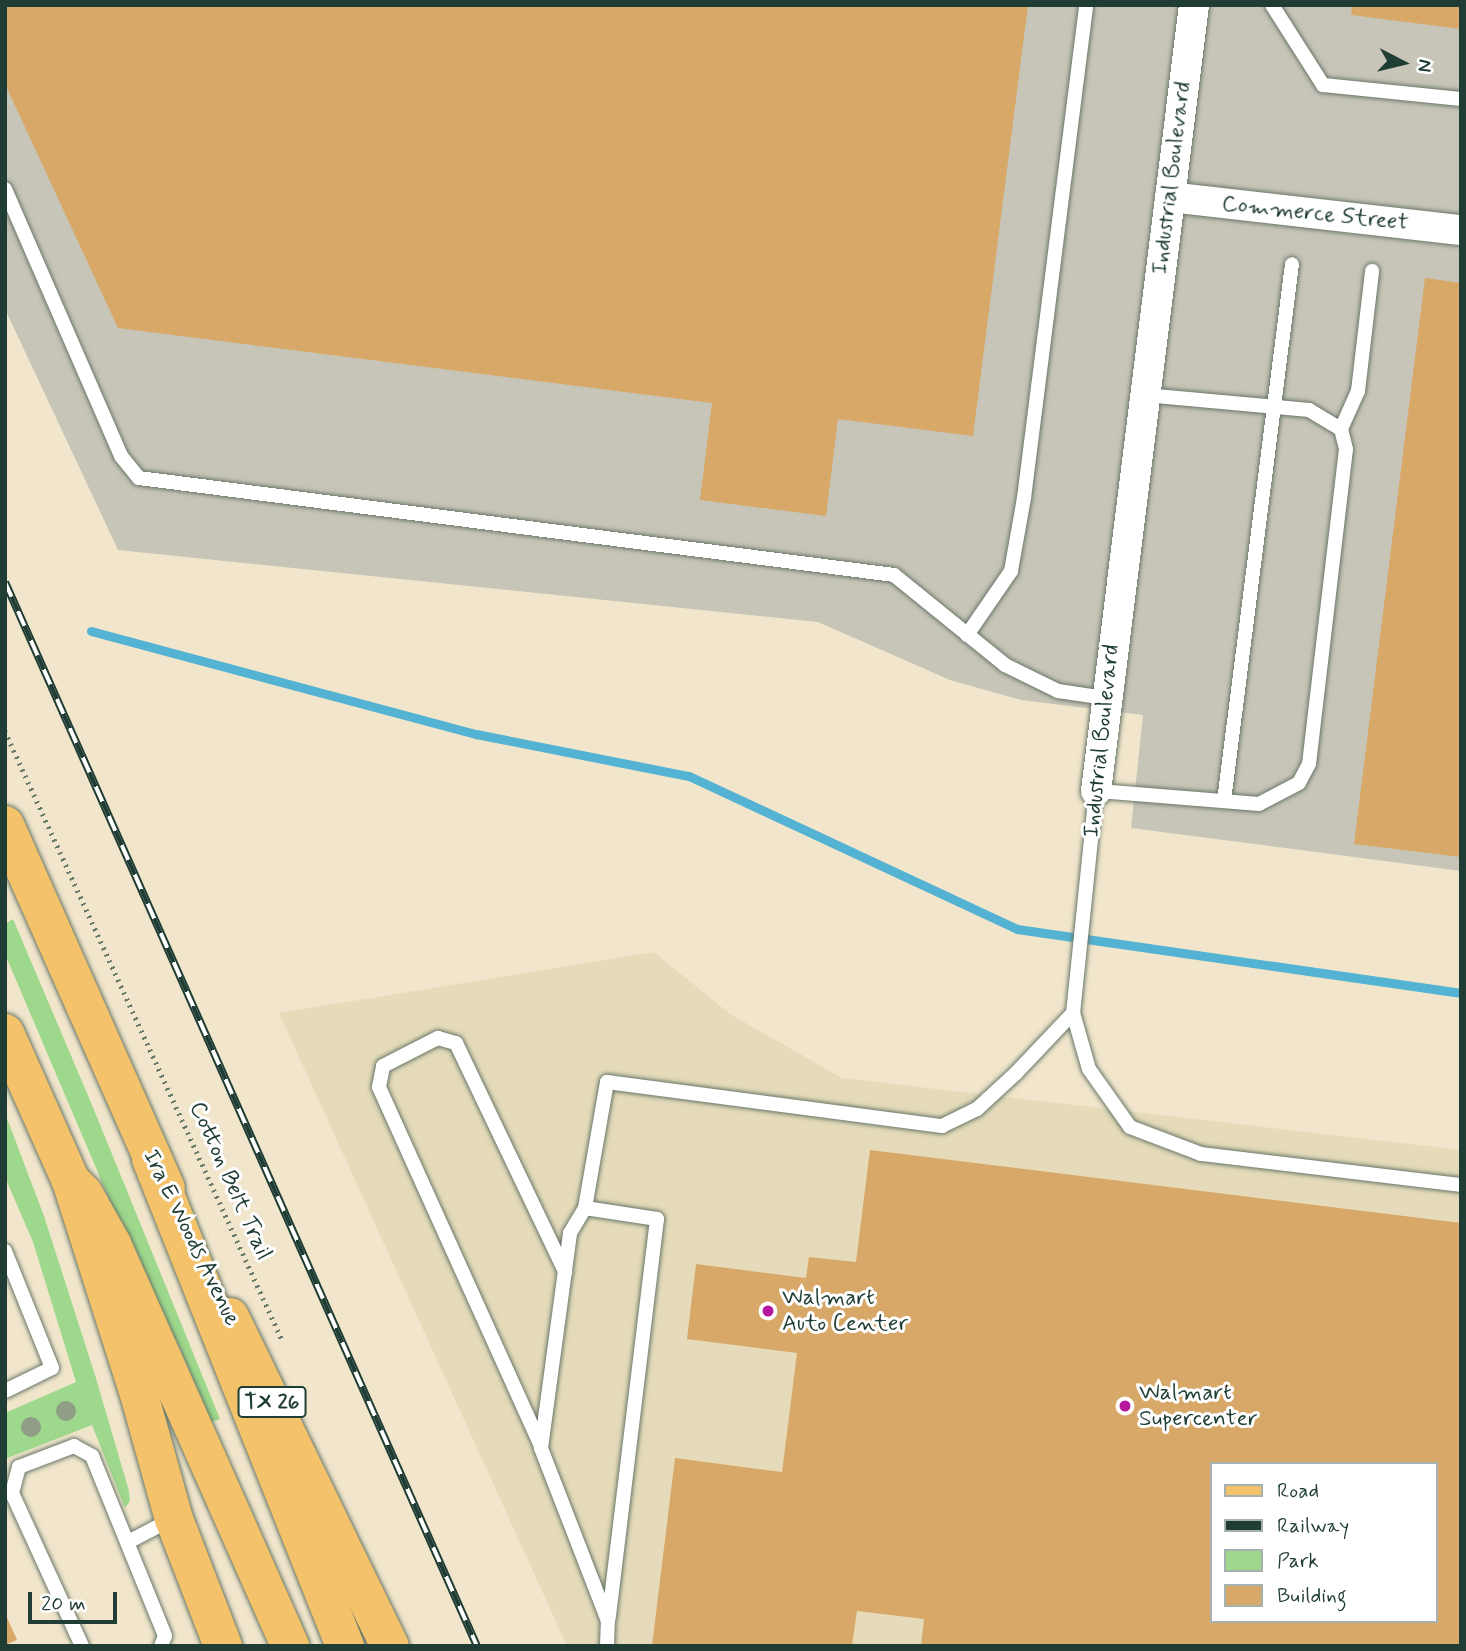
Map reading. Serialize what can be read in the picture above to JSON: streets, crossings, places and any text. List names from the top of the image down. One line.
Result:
{"streets":{"main road":["Ira E Woods Avenue","TX 26"],"street":["Industrial Boulevard","Commerce Street"],"path":["Cotton Belt Trail"]},"crossings":[["Industrial Boulevard","Commerce Street"]],"places":["Walmart Auto Center","Walmart Supercenter"],"legend":["Road","Railway","Park","Building"],"scale_bar":"20 m","north":"right"}
